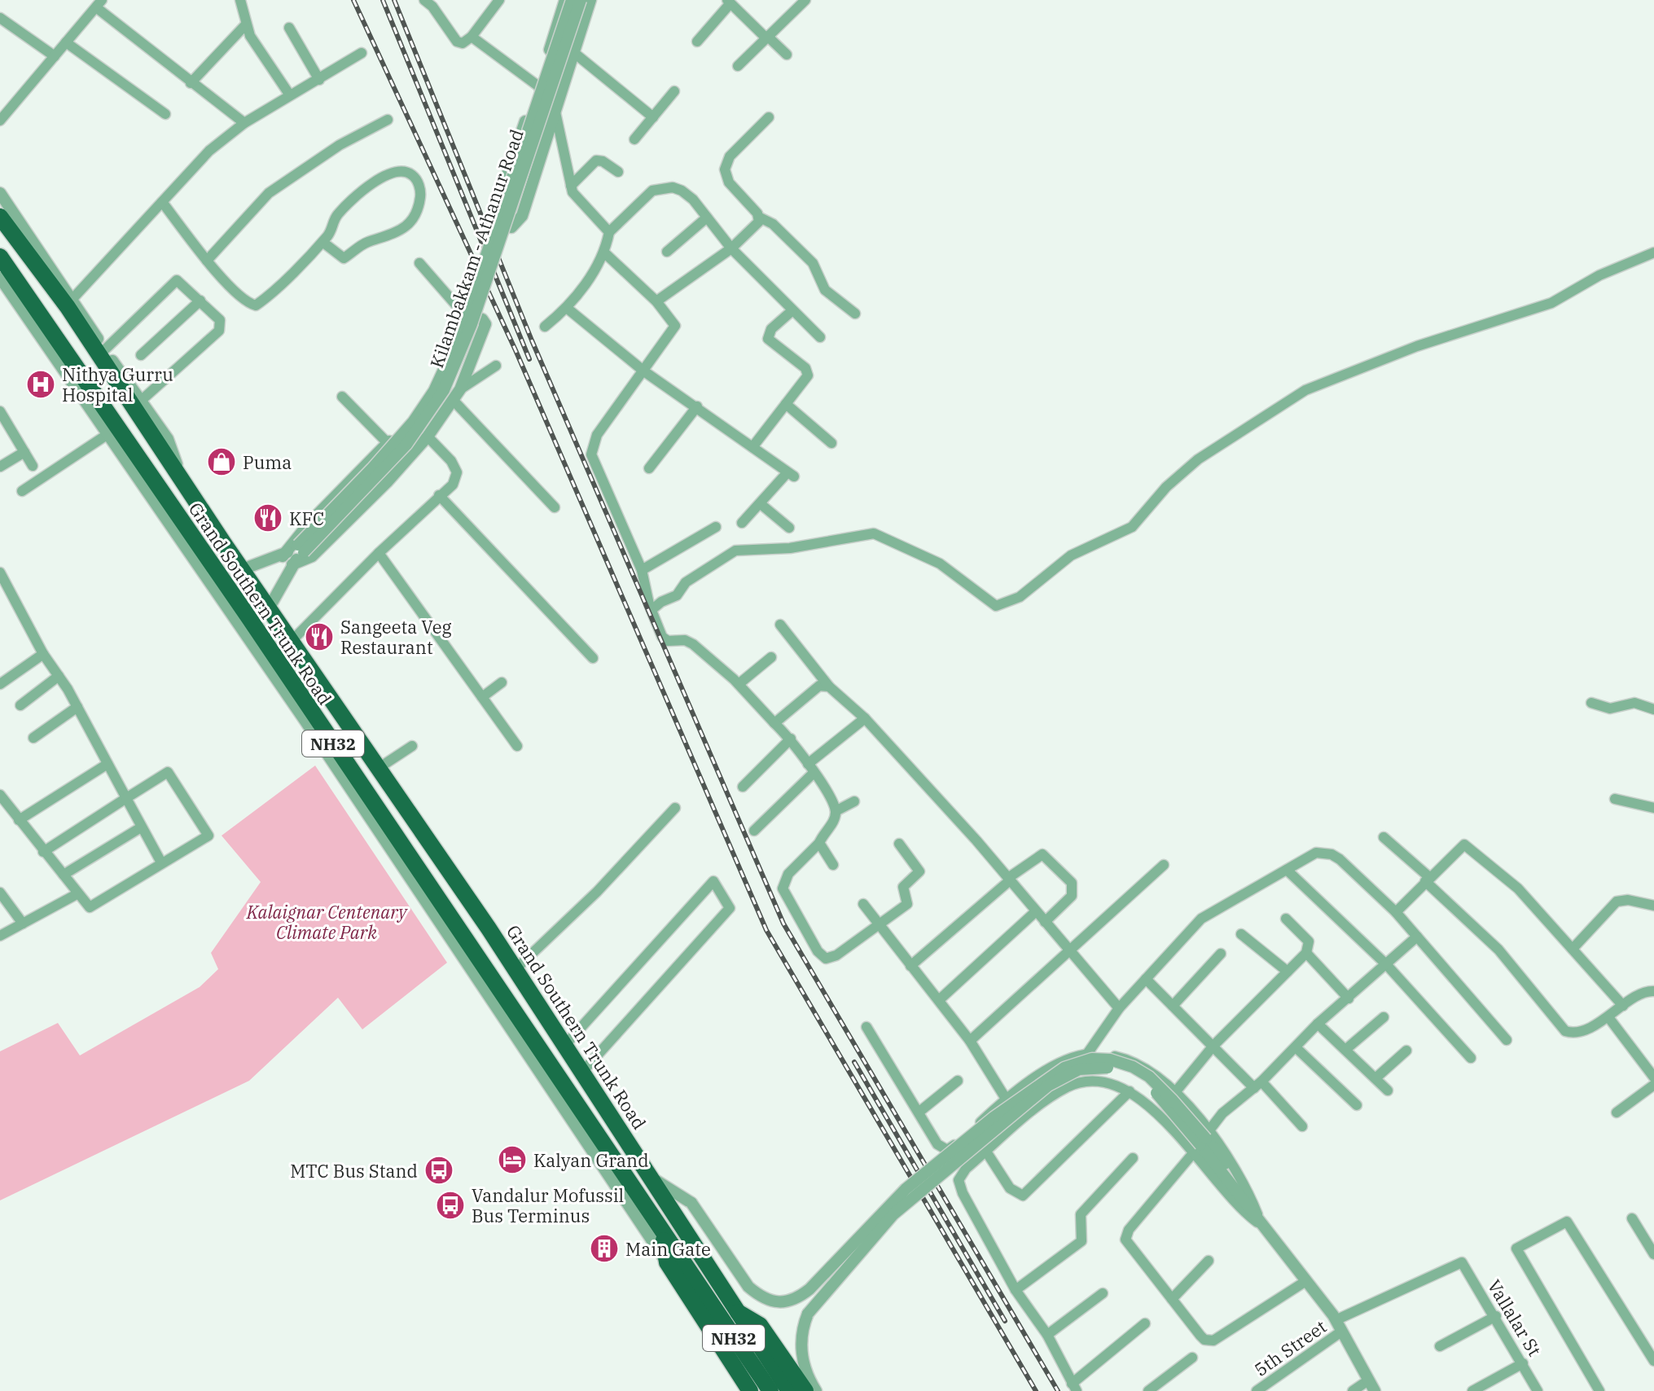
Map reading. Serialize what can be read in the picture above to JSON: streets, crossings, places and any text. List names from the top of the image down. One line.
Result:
{"streets":{"highway":["Grand Southern Trunk Road","NH32"],"street":["Kilambakkam - Athanur Road","Vallalar St","5th Street"]},"crossings":[["Kilambakkam - Athanur Road","Grand Southern Trunk Road"],["Kilambakkam - Athanur Road","NH32"],["Grand Southern Trunk Road","NH32"]],"parks":["Kalaignar Centenary Climate Park"],"places":{"hospital":["Nithya Gurru Hospital"],"shop":["Puma"],"restaurant":["KFC","Sangeeta Veg Restaurant"],"hotel":["Kalyan Grand"],"bus stop":["MTC Bus Stand","Vandalur Mofussil Bus Terminus"],"building":["Main Gate"]}}
